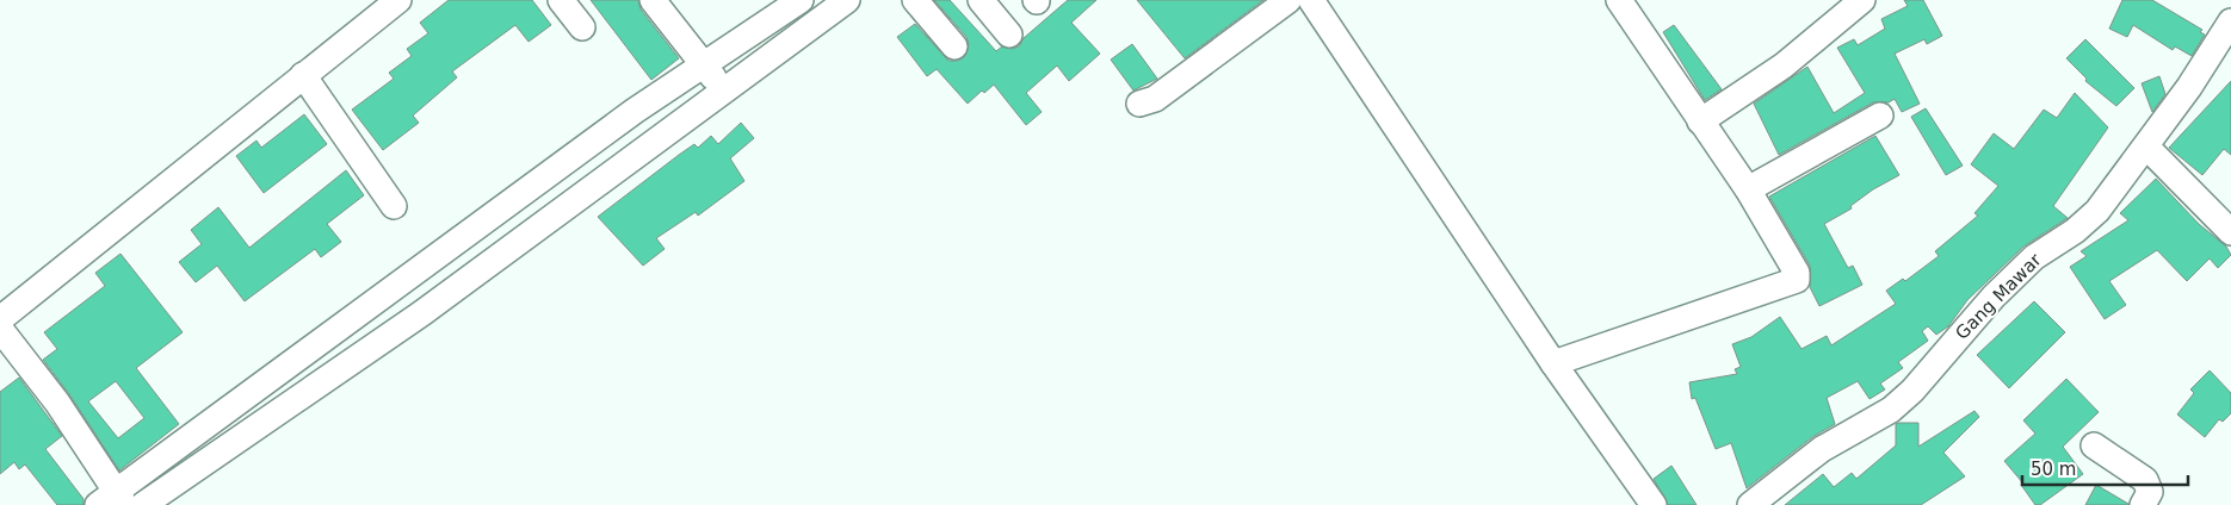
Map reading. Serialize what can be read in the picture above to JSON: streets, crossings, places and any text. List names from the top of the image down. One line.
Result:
{"streets":{"street":["Gang Mawar"]},"scale_bar":"50 m"}
